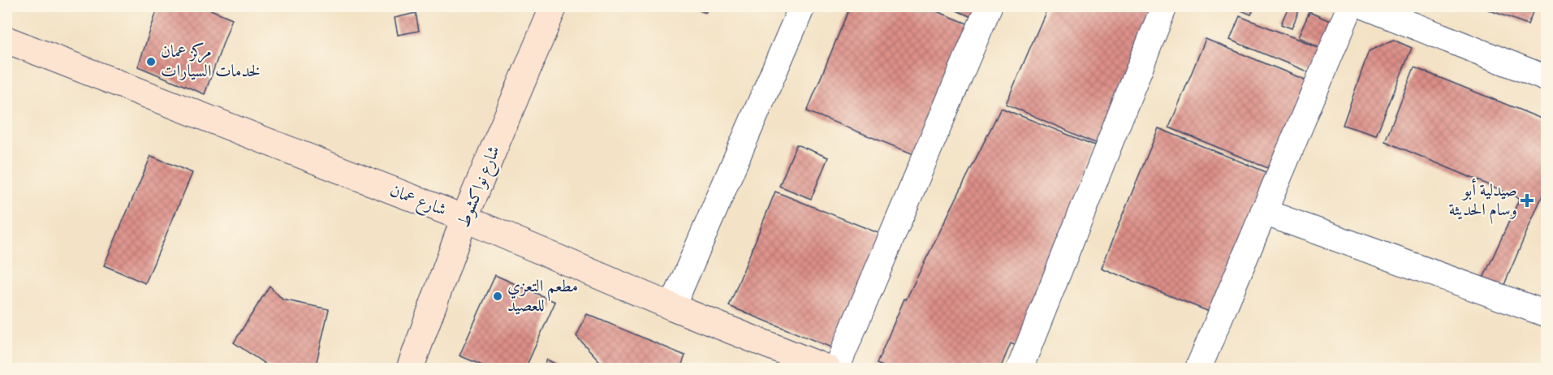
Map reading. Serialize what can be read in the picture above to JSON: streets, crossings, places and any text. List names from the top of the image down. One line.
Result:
{"streets":{"street":["شارع نواكشوط","شارع عمان"]},"crossings":[["شارع نواكشوط","شارع عمان"]],"places":{"other":["مركز عمان لخدمات السيارات","مطعم التعزي للعصيد"],"health":["صيدلية أبو وسام الحديثة"]}}
